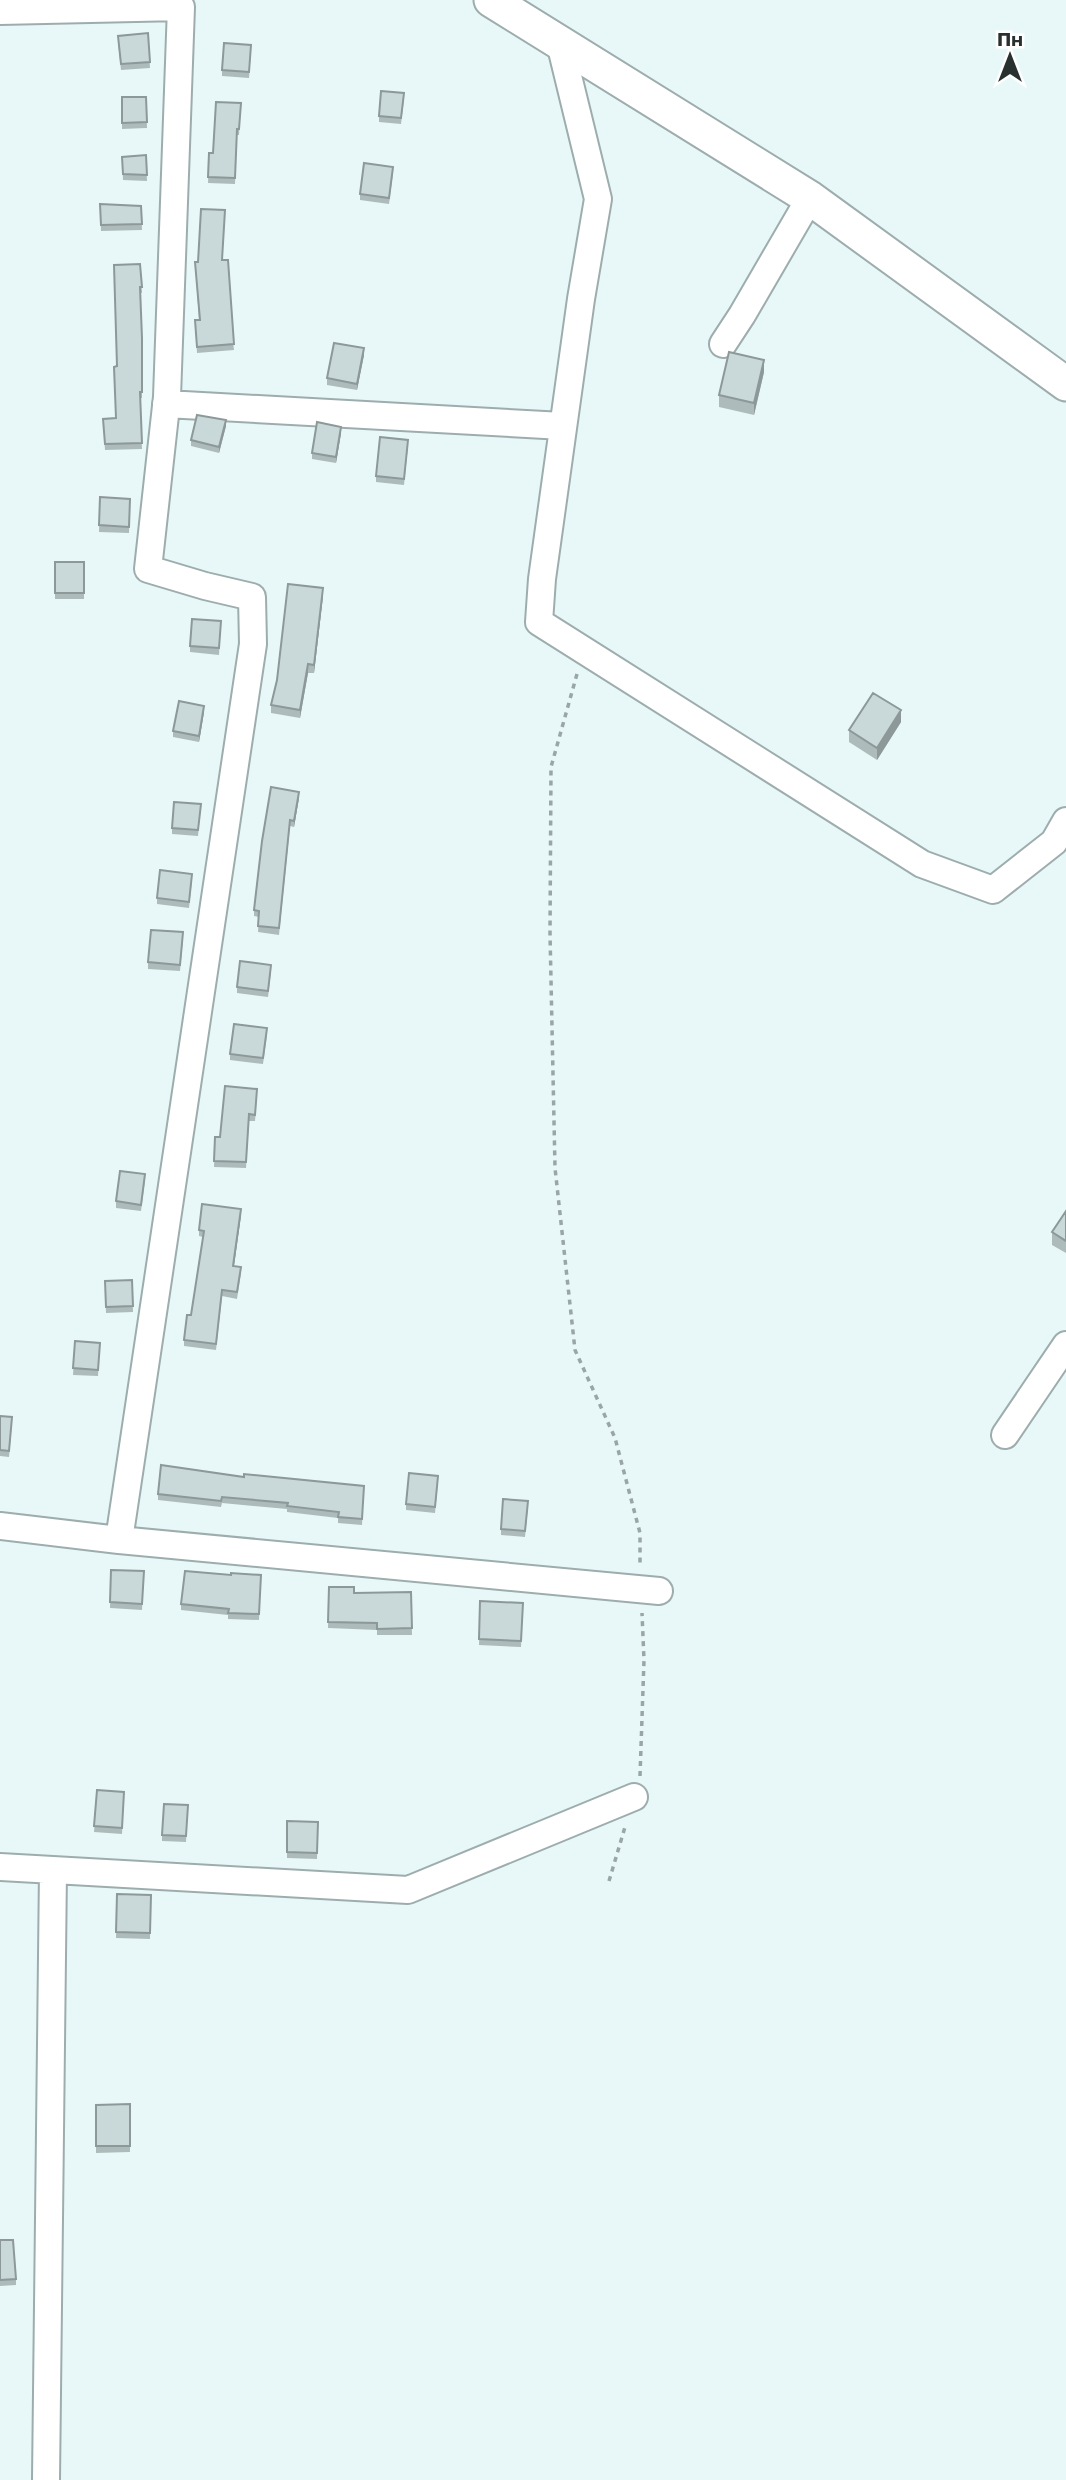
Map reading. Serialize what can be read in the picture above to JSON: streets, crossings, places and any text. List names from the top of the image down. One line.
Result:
{"north":"top"}
